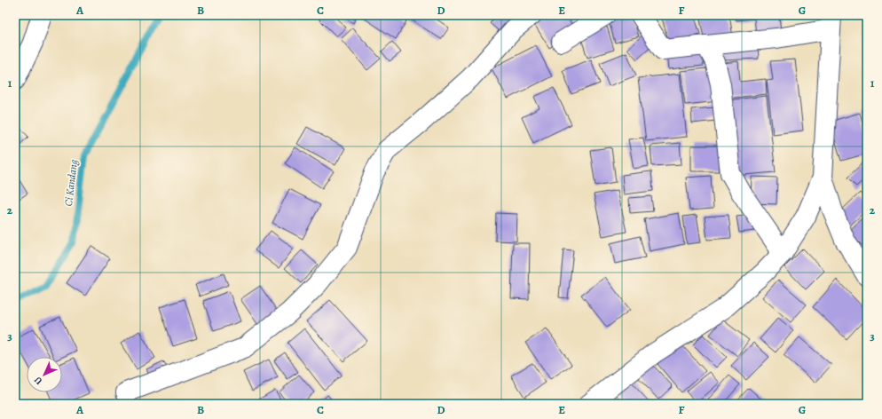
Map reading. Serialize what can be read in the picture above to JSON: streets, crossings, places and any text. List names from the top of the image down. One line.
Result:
{"water":["Ci Kandang"],"north":"bottom left","grid":{"columns":["A","B","C","D","E","F","G"],"rows":["1","2","3"]}}
